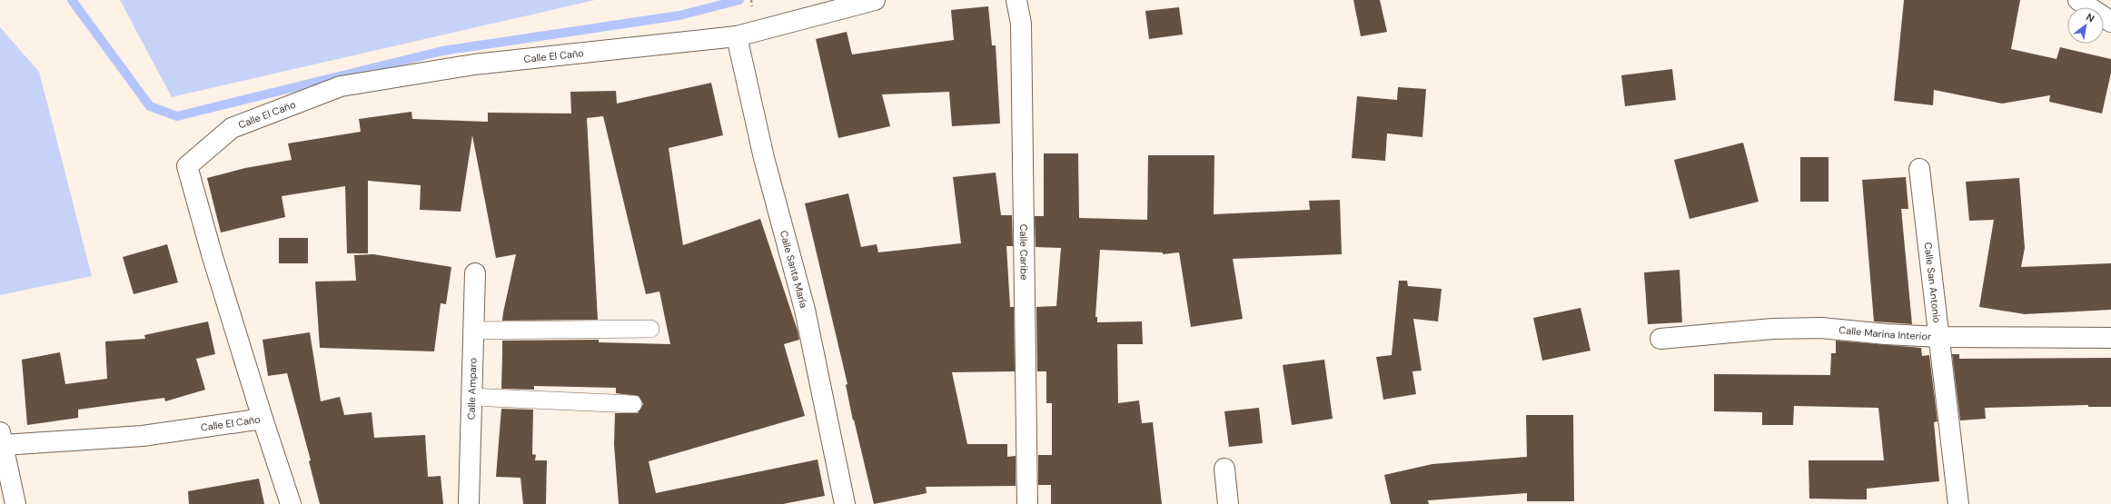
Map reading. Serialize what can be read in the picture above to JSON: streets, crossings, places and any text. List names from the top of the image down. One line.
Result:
{"streets":{"street":["Calle El Caño","Calle Caribe","Calle Santa María","Calle San Antonio","Calle Marina Interior","Calle Amparo"]},"crossings":[["Calle El Caño","Calle Santa María"],["Calle San Antonio","Calle Marina Interior"]],"north":"top right"}
